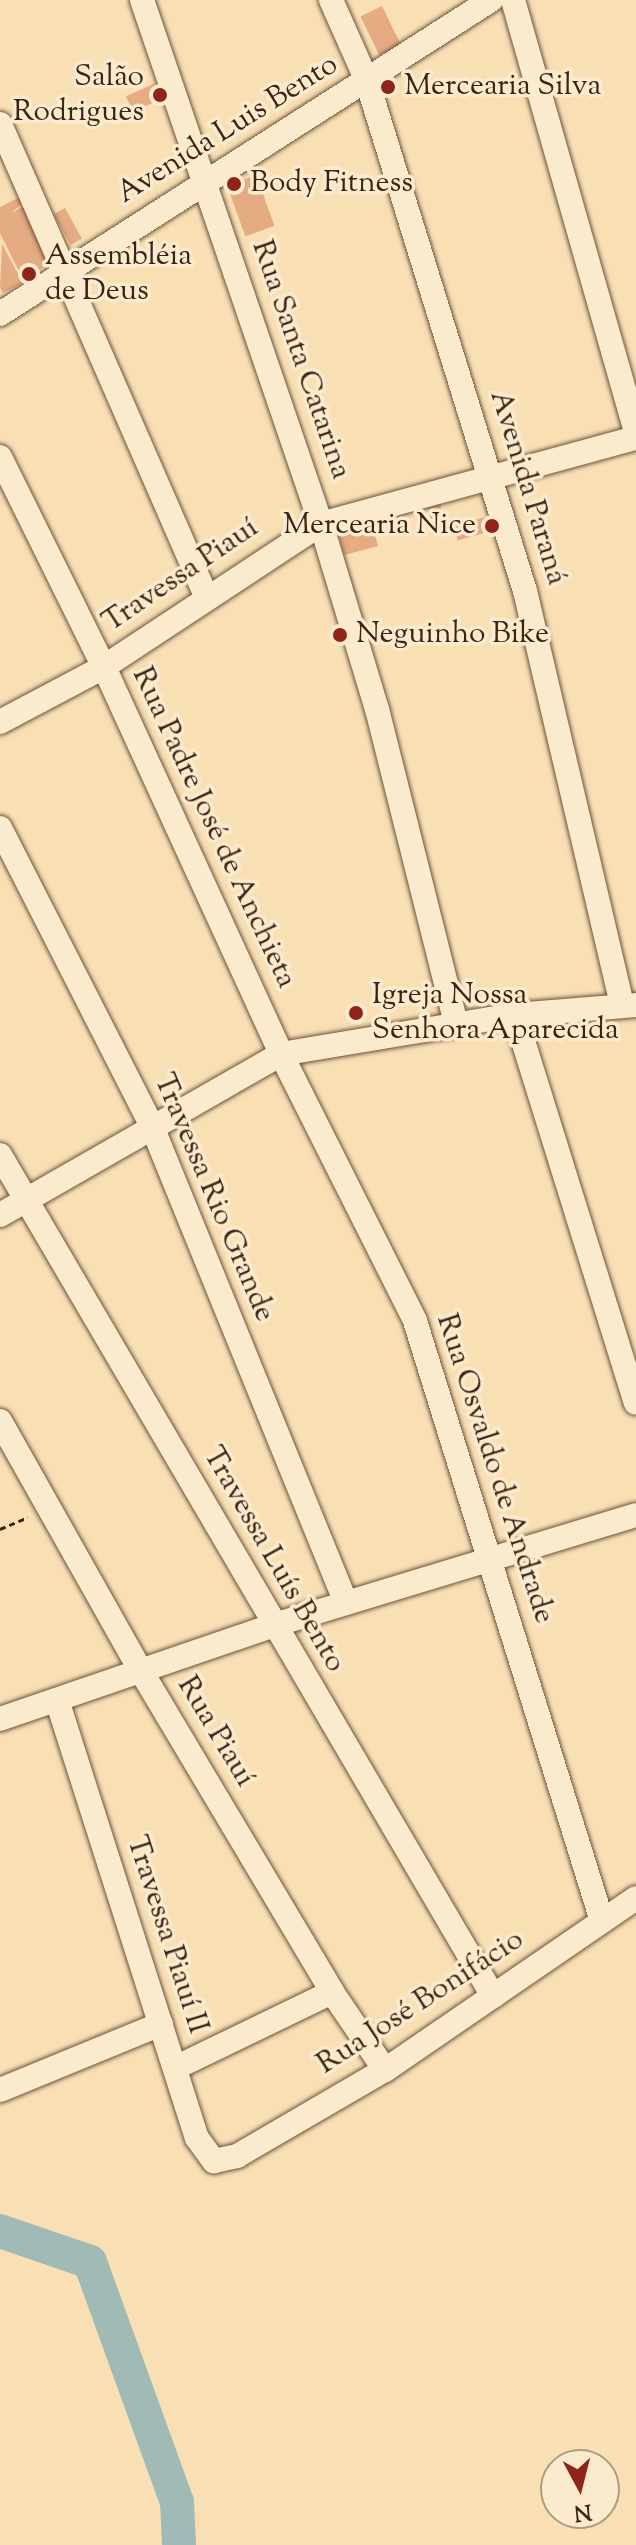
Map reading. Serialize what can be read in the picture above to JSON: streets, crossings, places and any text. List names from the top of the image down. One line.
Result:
{"streets":{"street":["Avenida Luis Bento","Rua Santa Catarina","Avenida Paraná","Travessa Piauí","Rua Padre José de Anchieta","Travessa Rio Grande","Rua Osvaldo de Andrade","Travessa Luís Bento","Rua Piauí","Travessa Piauí II","Rua José Bonifácio"]},"crossings":[["Avenida Luis Bento","Rua Santa Catarina"],["Avenida Luis Bento","Avenida Paraná"],["Rua Santa Catarina","Travessa Piauí"],["Avenida Paraná","Travessa Piauí"],["Travessa Piauí","Rua Padre José de Anchieta"],["Rua Padre José de Anchieta","Rua Osvaldo de Andrade"],["Rua Osvaldo de Andrade","Rua José Bonifácio"],["Travessa Luís Bento","Rua José Bonifácio"],["Rua Piauí","Rua José Bonifácio"],["Travessa Piauí II","Rua José Bonifácio"]],"places":["Mercearia Silva","Salão Rodrigues","Body Fitness","Assembléia de Deus","Mercearia Nice","Neguinho Bike","Igreja Nossa Senhora Aparecida"],"north":"bottom"}
